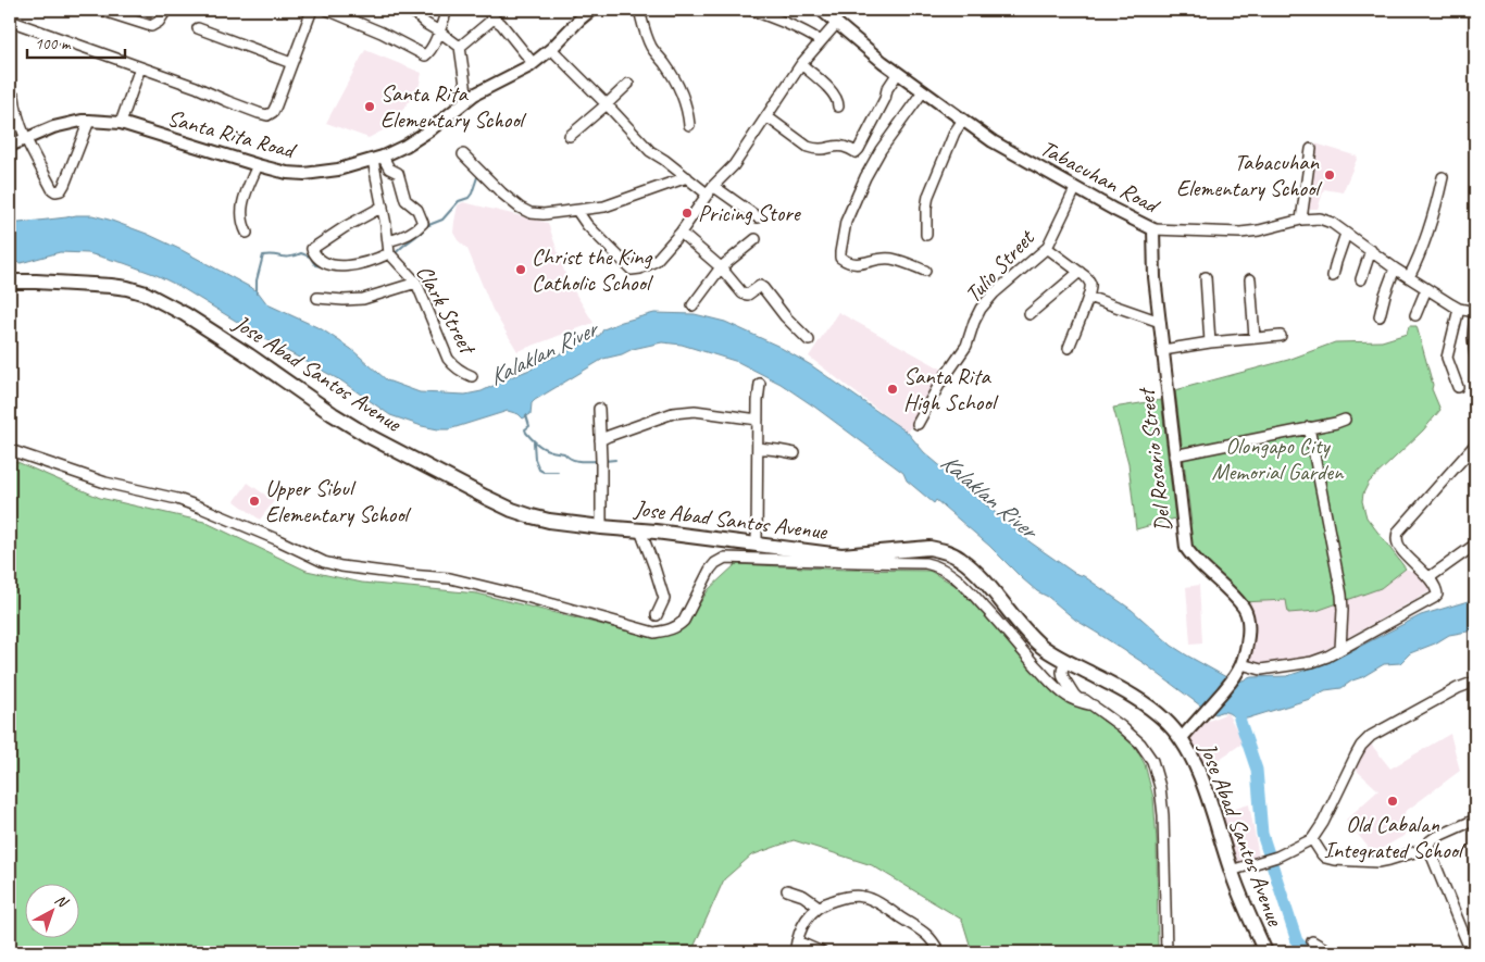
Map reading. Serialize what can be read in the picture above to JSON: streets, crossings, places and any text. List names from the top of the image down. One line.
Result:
{"streets":{"highway":["Jose Abad Santos Avenue"],"main road":["Santa Rita Road","Tabacuhan Road","Del Rosario Street"],"street":["Tulio Street","Clark Street"]},"crossings":[["Santa Rita Road","Clark Street"],["Tabacuhan Road","Tulio Street"],["Tabacuhan Road","Del Rosario Street"],["Jose Abad Santos Avenue","Del Rosario Street"]],"water":["Kalaklan River"],"parks":["Olongapo City Memorial Garden"],"places":["Santa Rita Elementary School","Tabacuhan Elementary School","Pricing Store","Christ the King Catholic School","Santa Rita High School","Upper Sibul Elementary School","Old Cabalan Integrated School"],"scale_bar":"100 m","north":"top right"}
